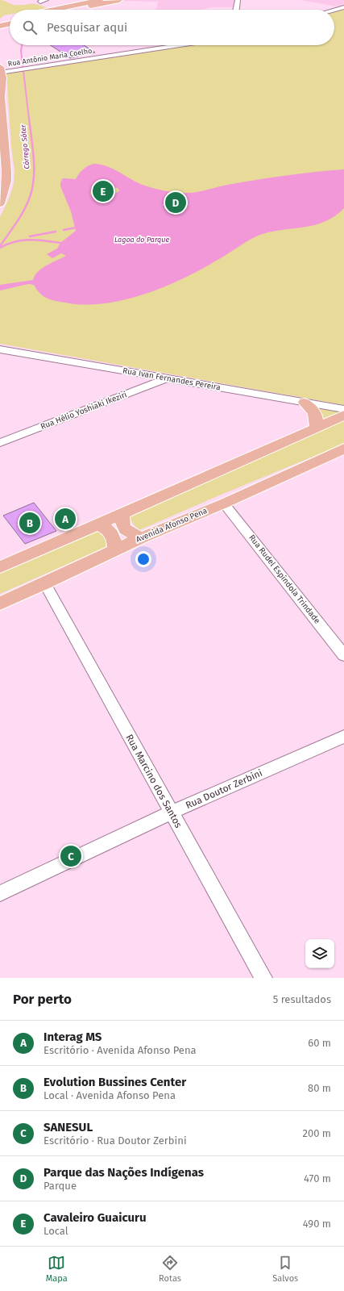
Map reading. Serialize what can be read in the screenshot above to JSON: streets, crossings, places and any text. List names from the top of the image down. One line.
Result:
{"streets":{"main road":["Avenida Afonso Pena"],"street":["Rua Antônio Maria Coelho","Rua Ivan Fernandes Pereira","Rua Hélio Yoshiaki Ikeziri","Rua Rudel Espíndola Trindade","Rua Marcino dos Santos","Rua Doutor Zerbini"]},"crossings":[["Rua Ivan Fernandes Pereira","Rua Hélio Yoshiaki Ikeziri"],["Avenida Afonso Pena","Rua Rudel Espíndola Trindade"],["Avenida Afonso Pena","Rua Marcino dos Santos"],["Rua Marcino dos Santos","Rua Doutor Zerbini"]],"water":["Córrego Sóter","Lagoa do Parque"],"page":{"search":"Pesquisar aqui","pins":["E","D","A","B","C"],"heading":["Por perto","5 resultados"],"list":[{"mark":"A","name":"Interag MS","note":"Escritório · Avenida Afonso Pena","value":"60 m"},{"mark":"B","name":"Evolution Bussines Center","note":"Local · Avenida Afonso Pena","value":"80 m"},{"mark":"C","name":"SANESUL","note":"Escritório · Rua Doutor Zerbini","value":"200 m"},{"mark":"D","name":"Parque das Nações Indígenas","note":"Parque","value":"470 m"},{"mark":"E","name":"Cavaleiro Guaicuru","note":"Local","value":"490 m"}],"nav":["Mapa","Rotas","Salvos"]}}
